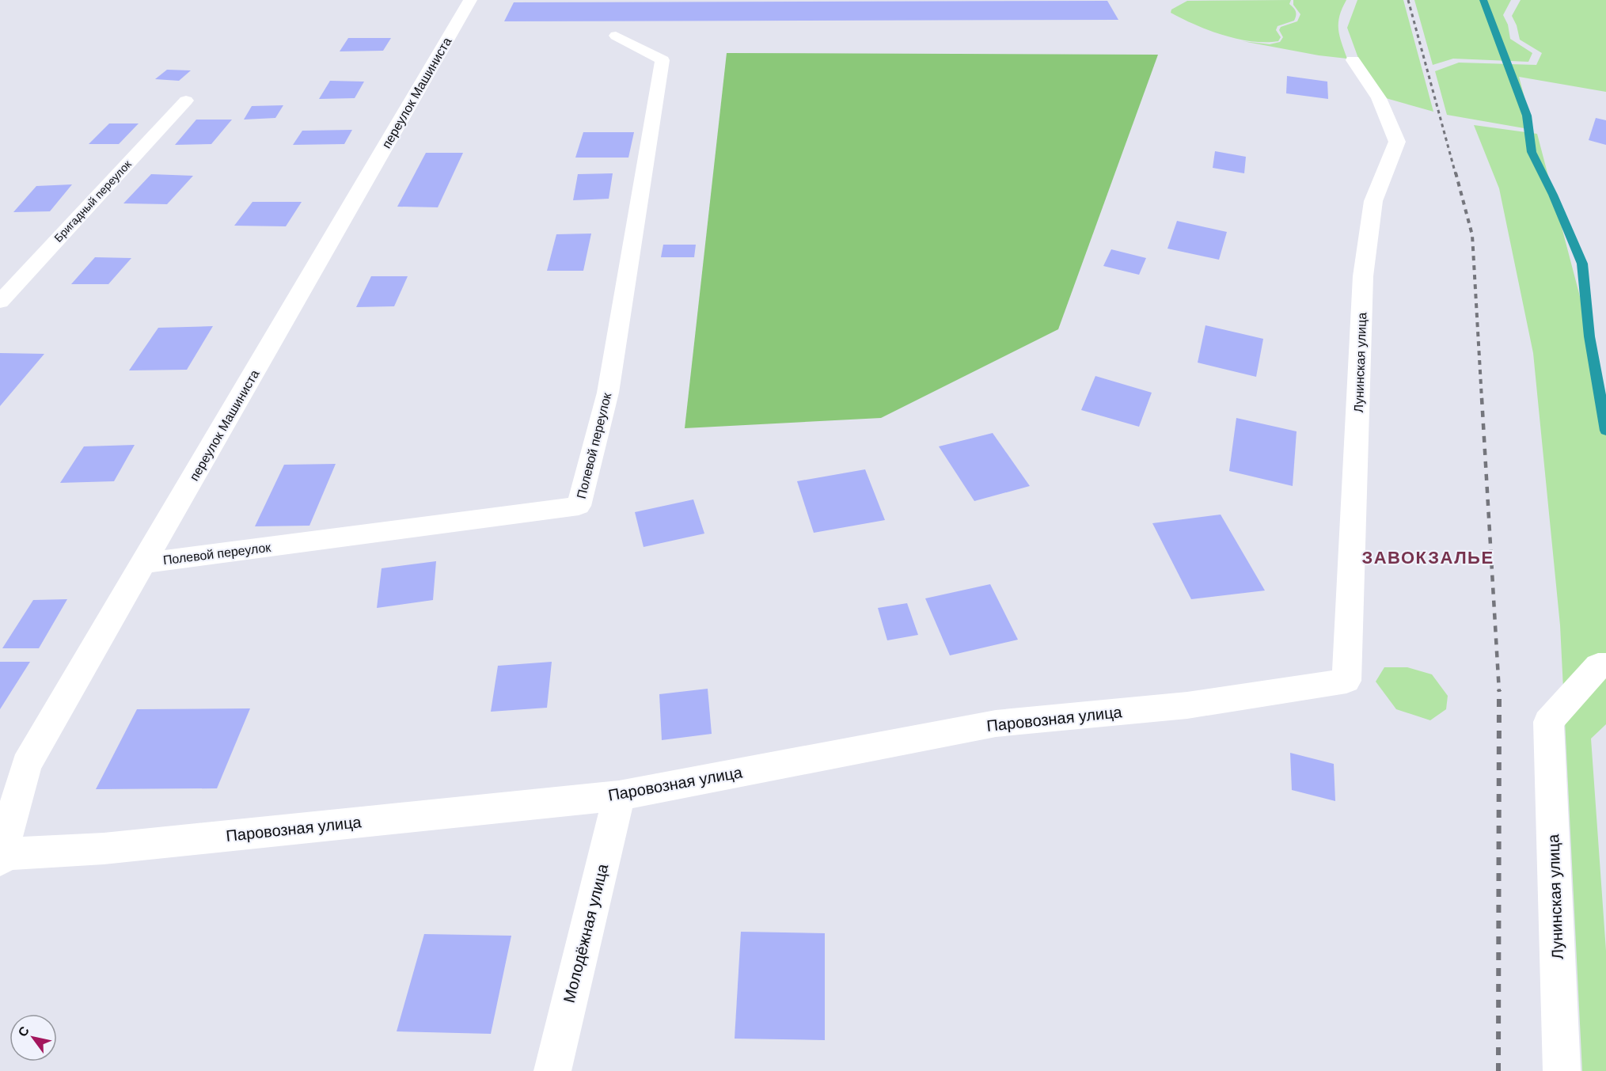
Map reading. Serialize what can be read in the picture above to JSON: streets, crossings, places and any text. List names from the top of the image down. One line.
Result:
{"streets":{"street":["переулок Машиниста","Бригадный переулок","Лунинская улица","Полевой переулок","Паровозная улица","Молодёжная улица"]},"crossings":[["переулок Машиниста","Полевой переулок"],["переулок Машиниста","Паровозная улица"],["Лунинская улица","Паровозная улица"],["Паровозная улица","Молодёжная улица"]],"districts":["ЗАВОКЗАЛЬЕ"],"north":"top left"}
